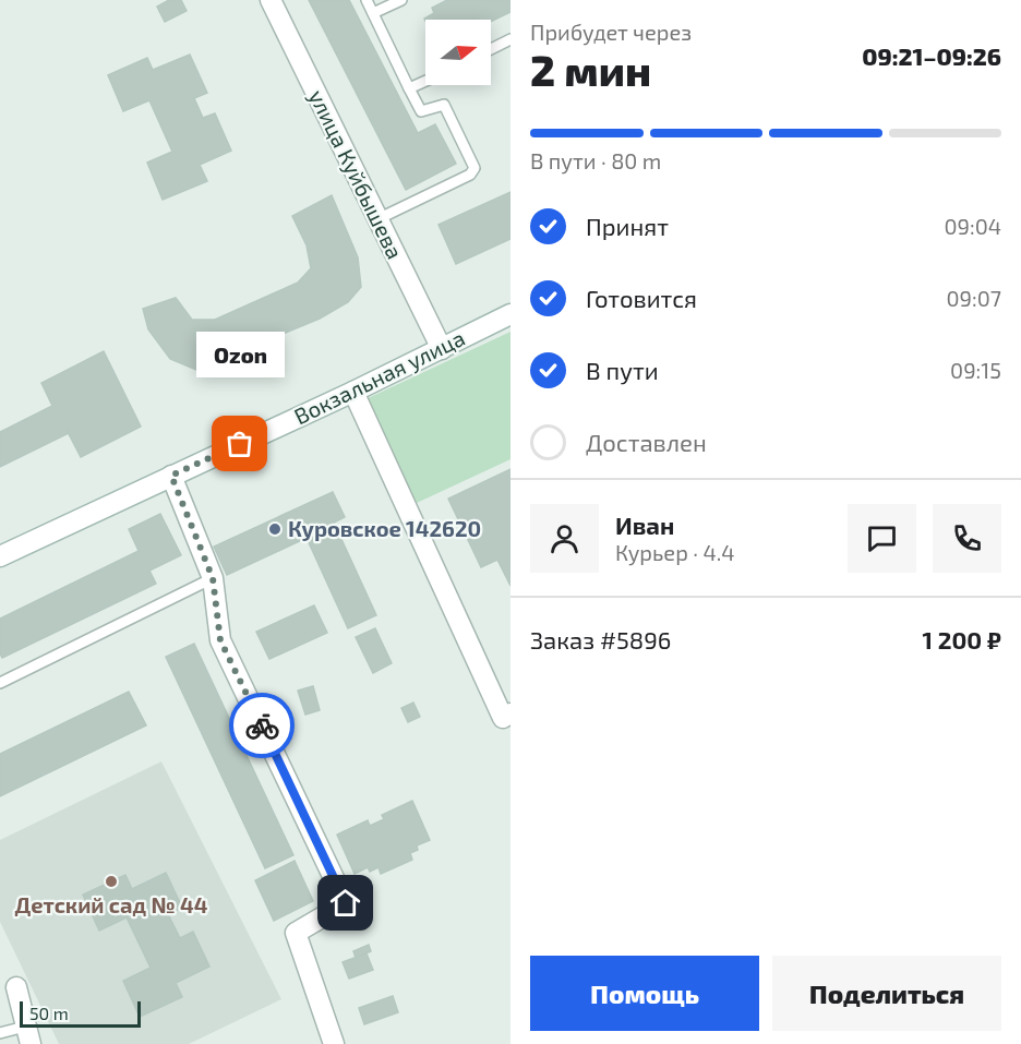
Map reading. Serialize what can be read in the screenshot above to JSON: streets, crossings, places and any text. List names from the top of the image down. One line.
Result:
{"streets":{"street":["улица Куйбышева","Вокзальная улица"]},"crossings":[["улица Куйбышева","Вокзальная улица"]],"places":["Ozon","Куровское 142620","Детский сад № 44"],"scale_bar":"50 m","north":"right","page":{"heading":["2 мин","Прибудет через","09:21–09:26"],"panel":["Иван","Курьер · 4.4","Заказ #5896","1 200 ₽"],"bar":"В пути · 80 m","list":[["Принят","09:04"],["Готовится","09:07"],["В пути","09:15"],"Доставлен"],"bubble":"Ozon","buttons":["Помощь","Поделиться"],"scale":"50 m"}}
